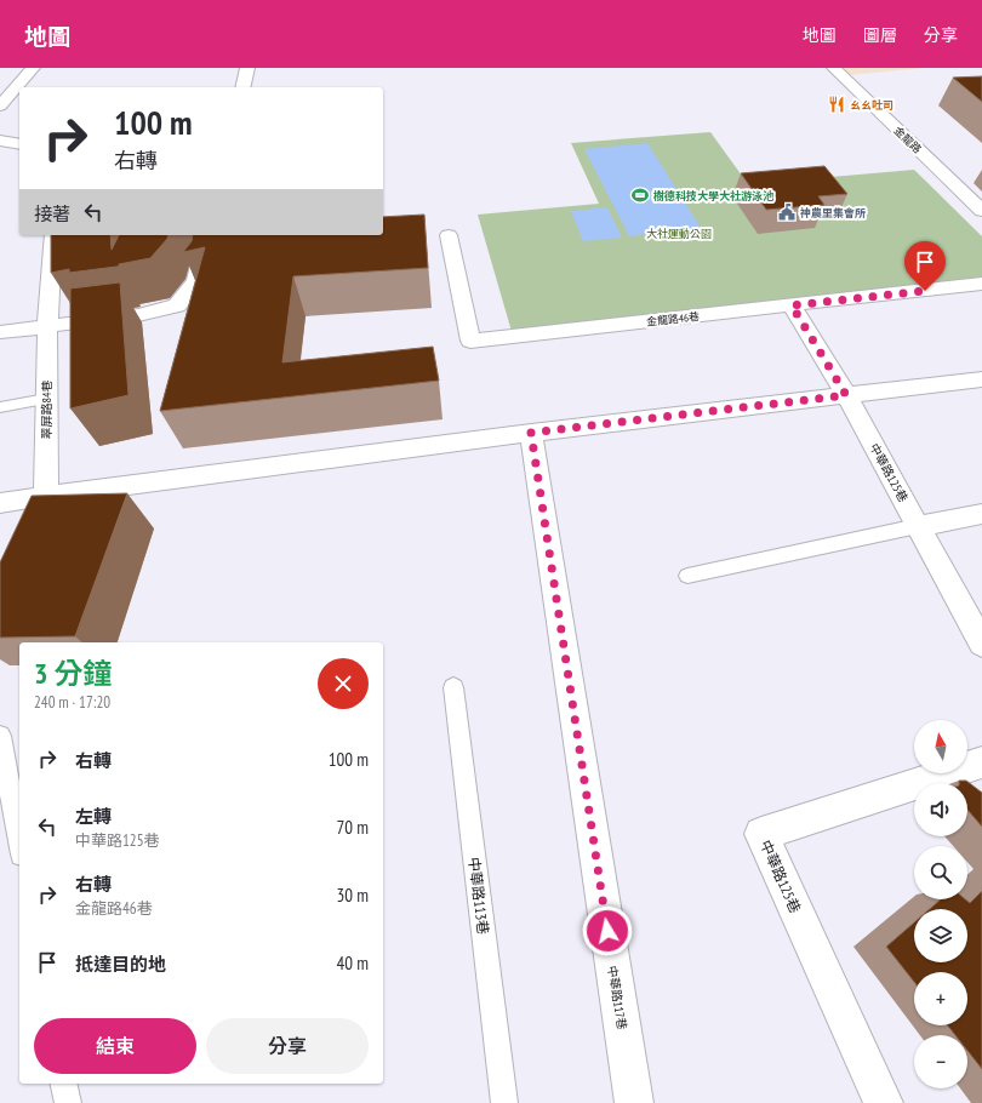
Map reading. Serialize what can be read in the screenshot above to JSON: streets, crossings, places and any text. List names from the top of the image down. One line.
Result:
{"streets":{"street":["金龍路","金龍路46巷","翠屏路84巷","中華路125巷","中華路117巷"],"lane":["中華路113巷"]},"crossings":[["金龍路46巷","中華路125巷"]],"parks":["大社運動公園"],"places":{"restaurant":["ㄠㄠ吐司"],"sports":["樹德科技大學大社游泳池"],"public building":["神農里集會所"]},"north":"top","page":{"header":"地圖","nav":["地圖","圖層","分享"],"turn":["100 m","右轉"],"then":"接著","heading":["3 分鐘","240 m · 17:20"],"map_buttons":["+","−"],"list":[{"name":"右轉","value":"100 m"},{"name":"左轉","note":"中華路125巷","value":"70 m"},{"name":"右轉","note":"金龍路46巷","value":"30 m"},{"name":"抵達目的地","value":"40 m"}],"buttons":["結束","分享"]}}
